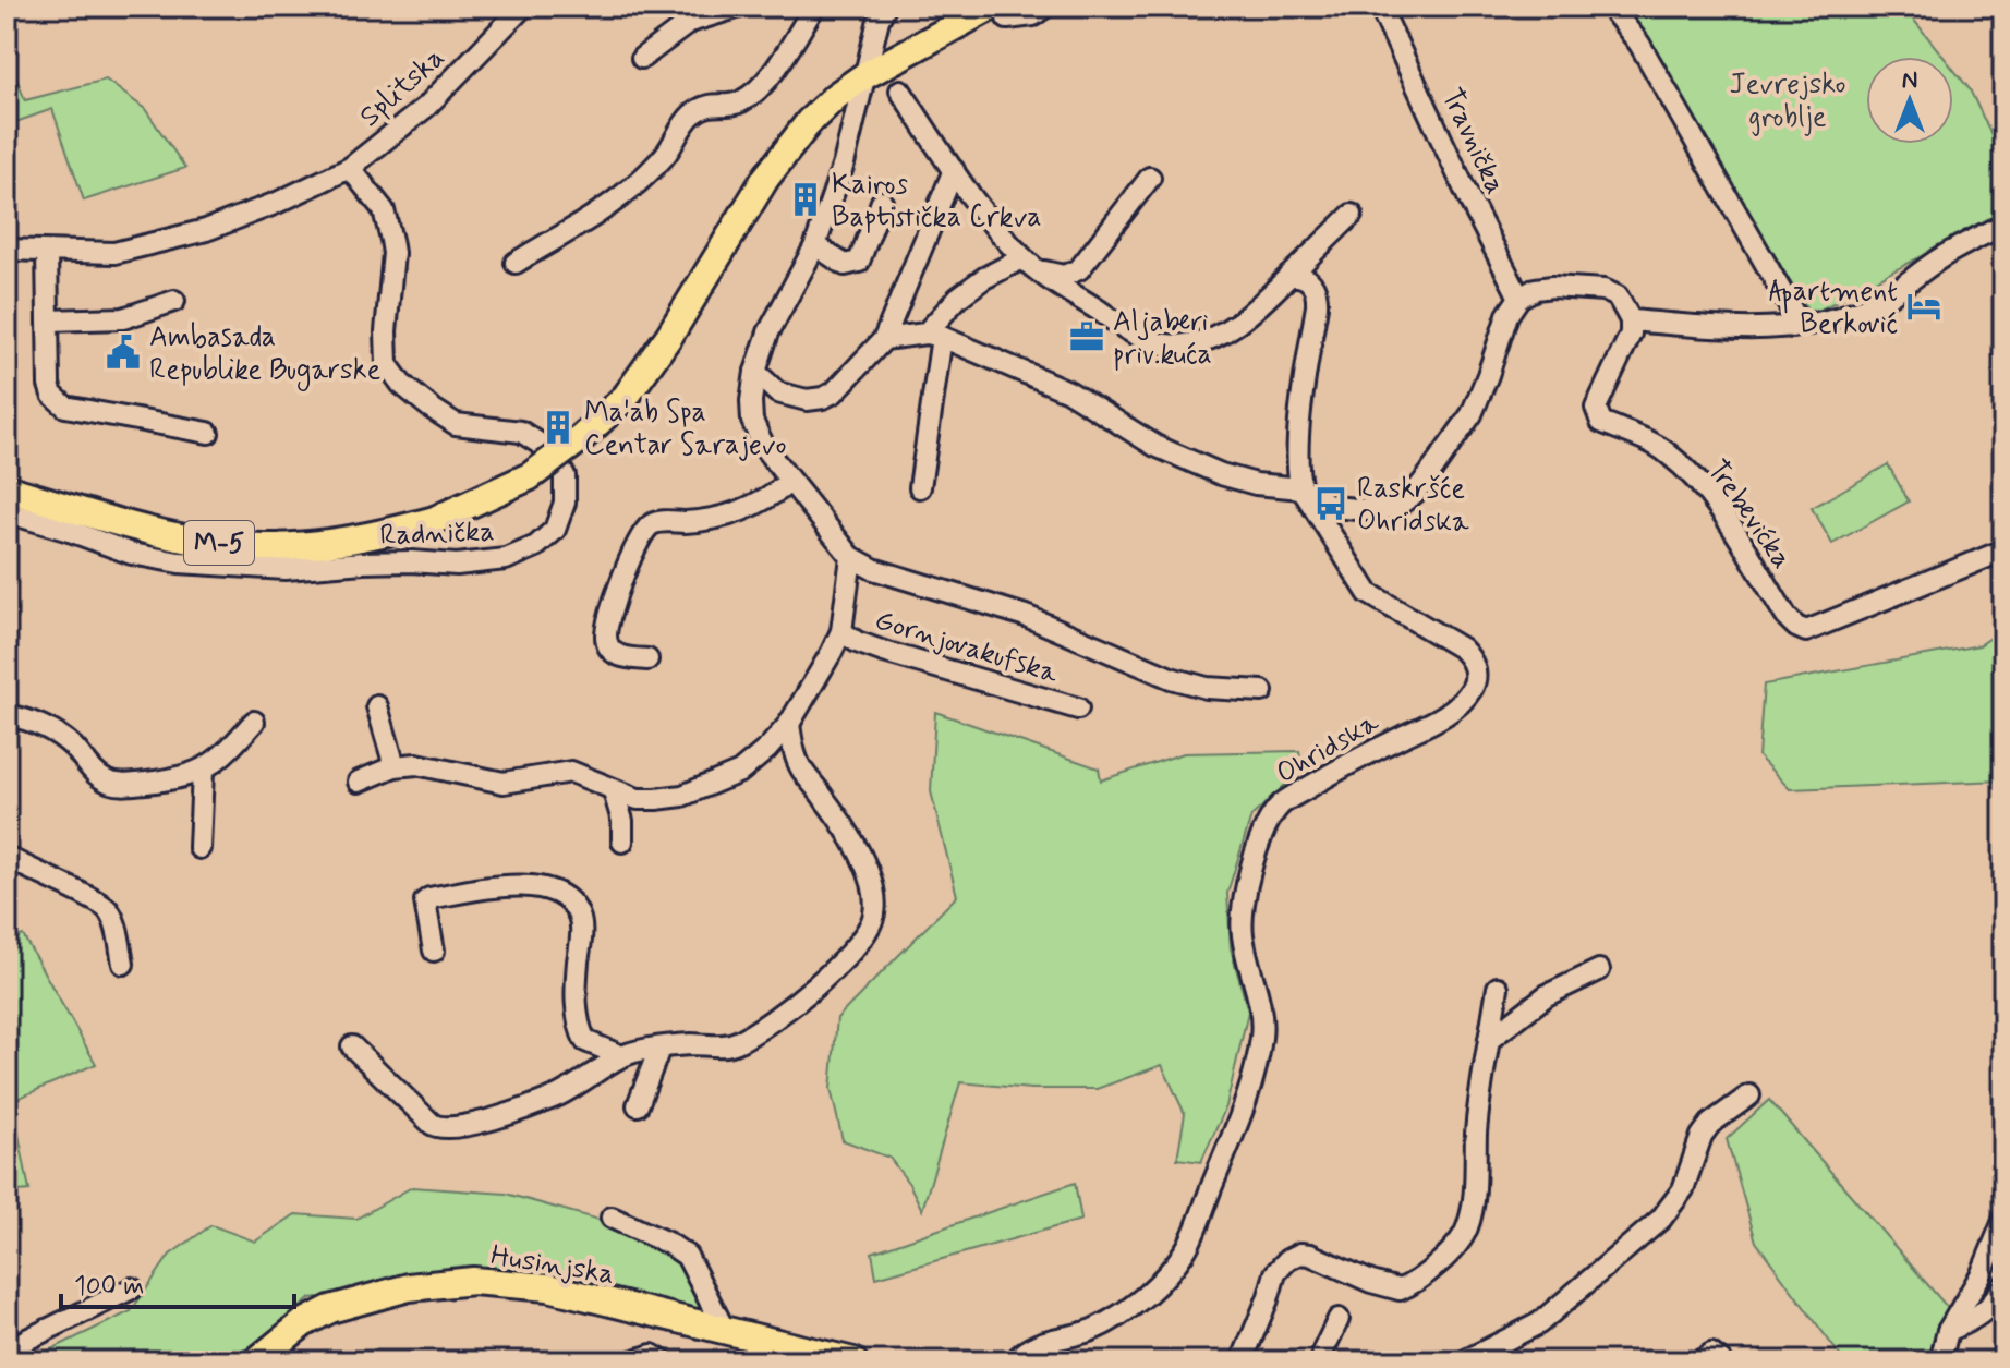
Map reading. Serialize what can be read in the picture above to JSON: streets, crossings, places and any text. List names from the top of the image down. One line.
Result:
{"streets":{"main road":["M-5","Husinjska"],"street":["Splitska","Travnička","Trebevićka","Radnička","Gornjovakufska","Ohridska"]},"crossings":[["Splitska","Radnička"],["Radnička","M-5"]],"parks":["Jevrejsko groblje"],"places":{"building":["Kairos Baptistička Crkva","Ma'ab Spa Centar Sarajevo"],"hotel":["Apartment Berković"],"office":["Aljaberi priv.kuća"],"public building":["Ambasada Republike Bugarske"],"bus stop":["Raskršće Ohridska"]},"scale_bar":"100 m","north":"top"}
